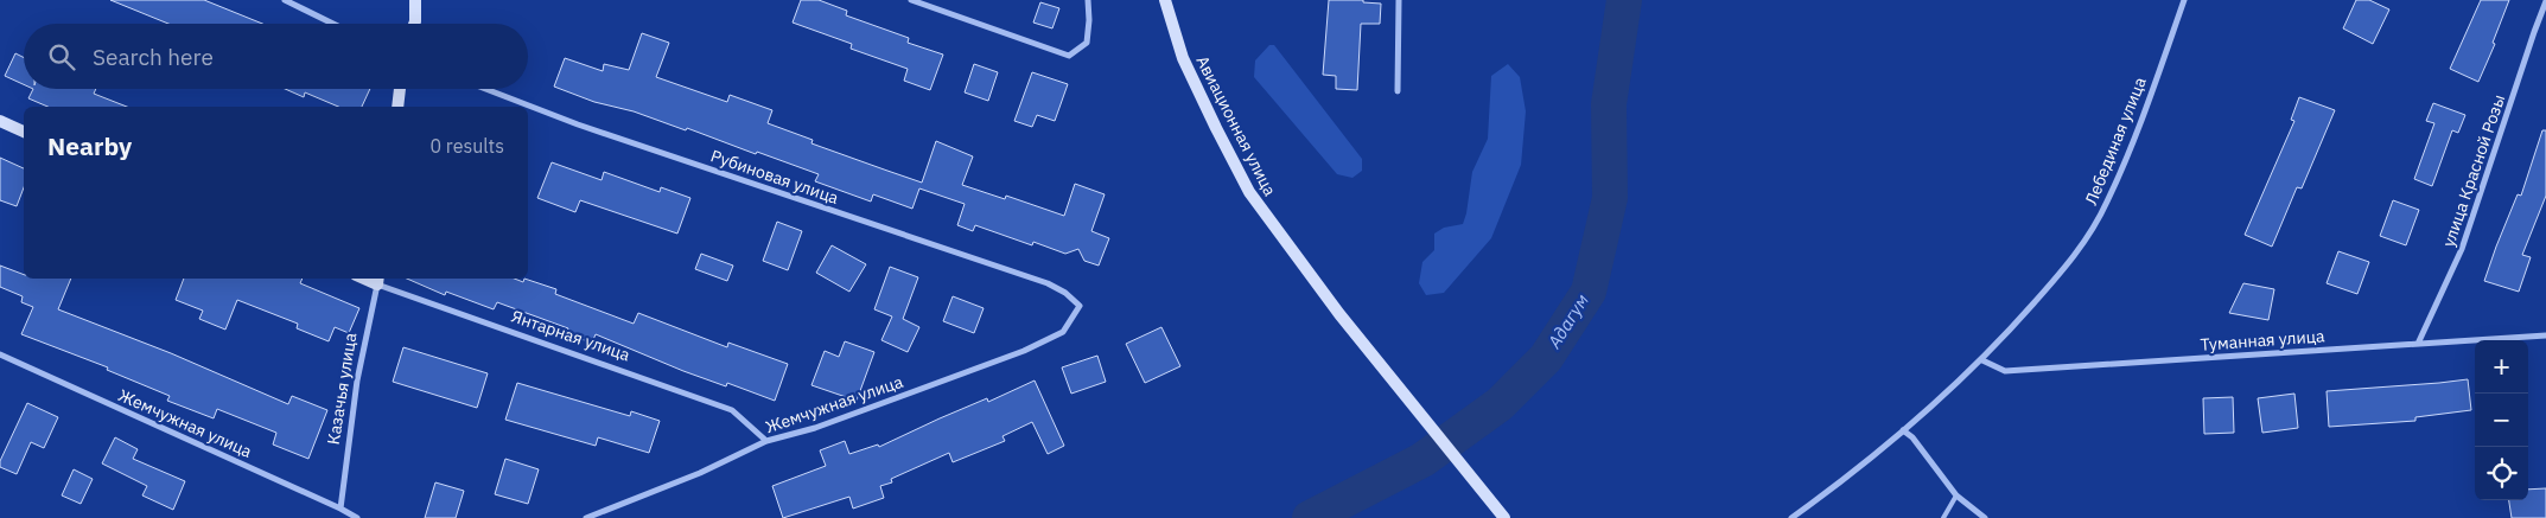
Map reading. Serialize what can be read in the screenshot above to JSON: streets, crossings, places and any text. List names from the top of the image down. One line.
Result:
{"streets":{"main road":["Авиационная улица"],"street":["Лебединая улица","улица Красной Розы","Рубиновая улица","Янтарная улица","Туманная улица","Казачья улица","Жемчужная улица"]},"crossings":[["Лебединая улица","Туманная улица"],["улица Красной Розы","Туманная улица"],["Рубиновая улица","Жемчужная улица"],["Янтарная улица","Казачья улица"],["Янтарная улица","Жемчужная улица"],["Казачья улица","Жемчужная улица"]],"water":["Адагум"],"page":{"search":"Search here","heading":["Nearby","0 results"],"map_buttons":["+","−"]}}
